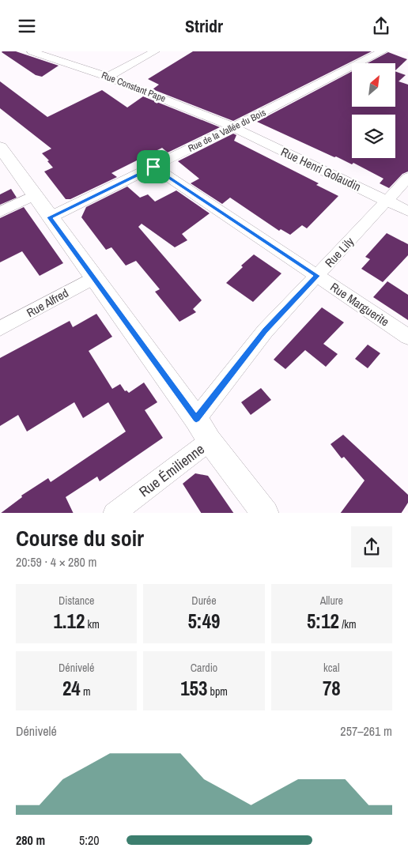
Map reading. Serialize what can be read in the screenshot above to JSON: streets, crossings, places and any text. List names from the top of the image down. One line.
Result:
{"streets":{"street":["Rue Constant Pape","Rue de la Vallée du Bois","Rue Henri Golaudin","Rue Lily","Rue Alfred","Rue Marguerite","Rue Émilienne"]},"crossings":[["Rue Constant Pape","Rue de la Vallée du Bois"],["Rue Constant Pape","Rue Henri Golaudin"],["Rue de la Vallée du Bois","Rue Henri Golaudin"],["Rue de la Vallée du Bois","Rue Marguerite"],["Rue Henri Golaudin","Rue Lily"],["Rue Lily","Rue Marguerite"]],"north":"top right","page":{"header":"Stridr","heading":["Course du soir","20:59 · 4 × 280 m"],"stats":[["Distance","1.12 km"],["Durée","5:49"],["Allure","5:12 /km"],["Dénivelé","24 m"],["Cardio","153 bpm"],["kcal","78"]],"chart":["Dénivelé","257–261 m"],"list":[{"name":"280 m","note":"5:20"}]}}
